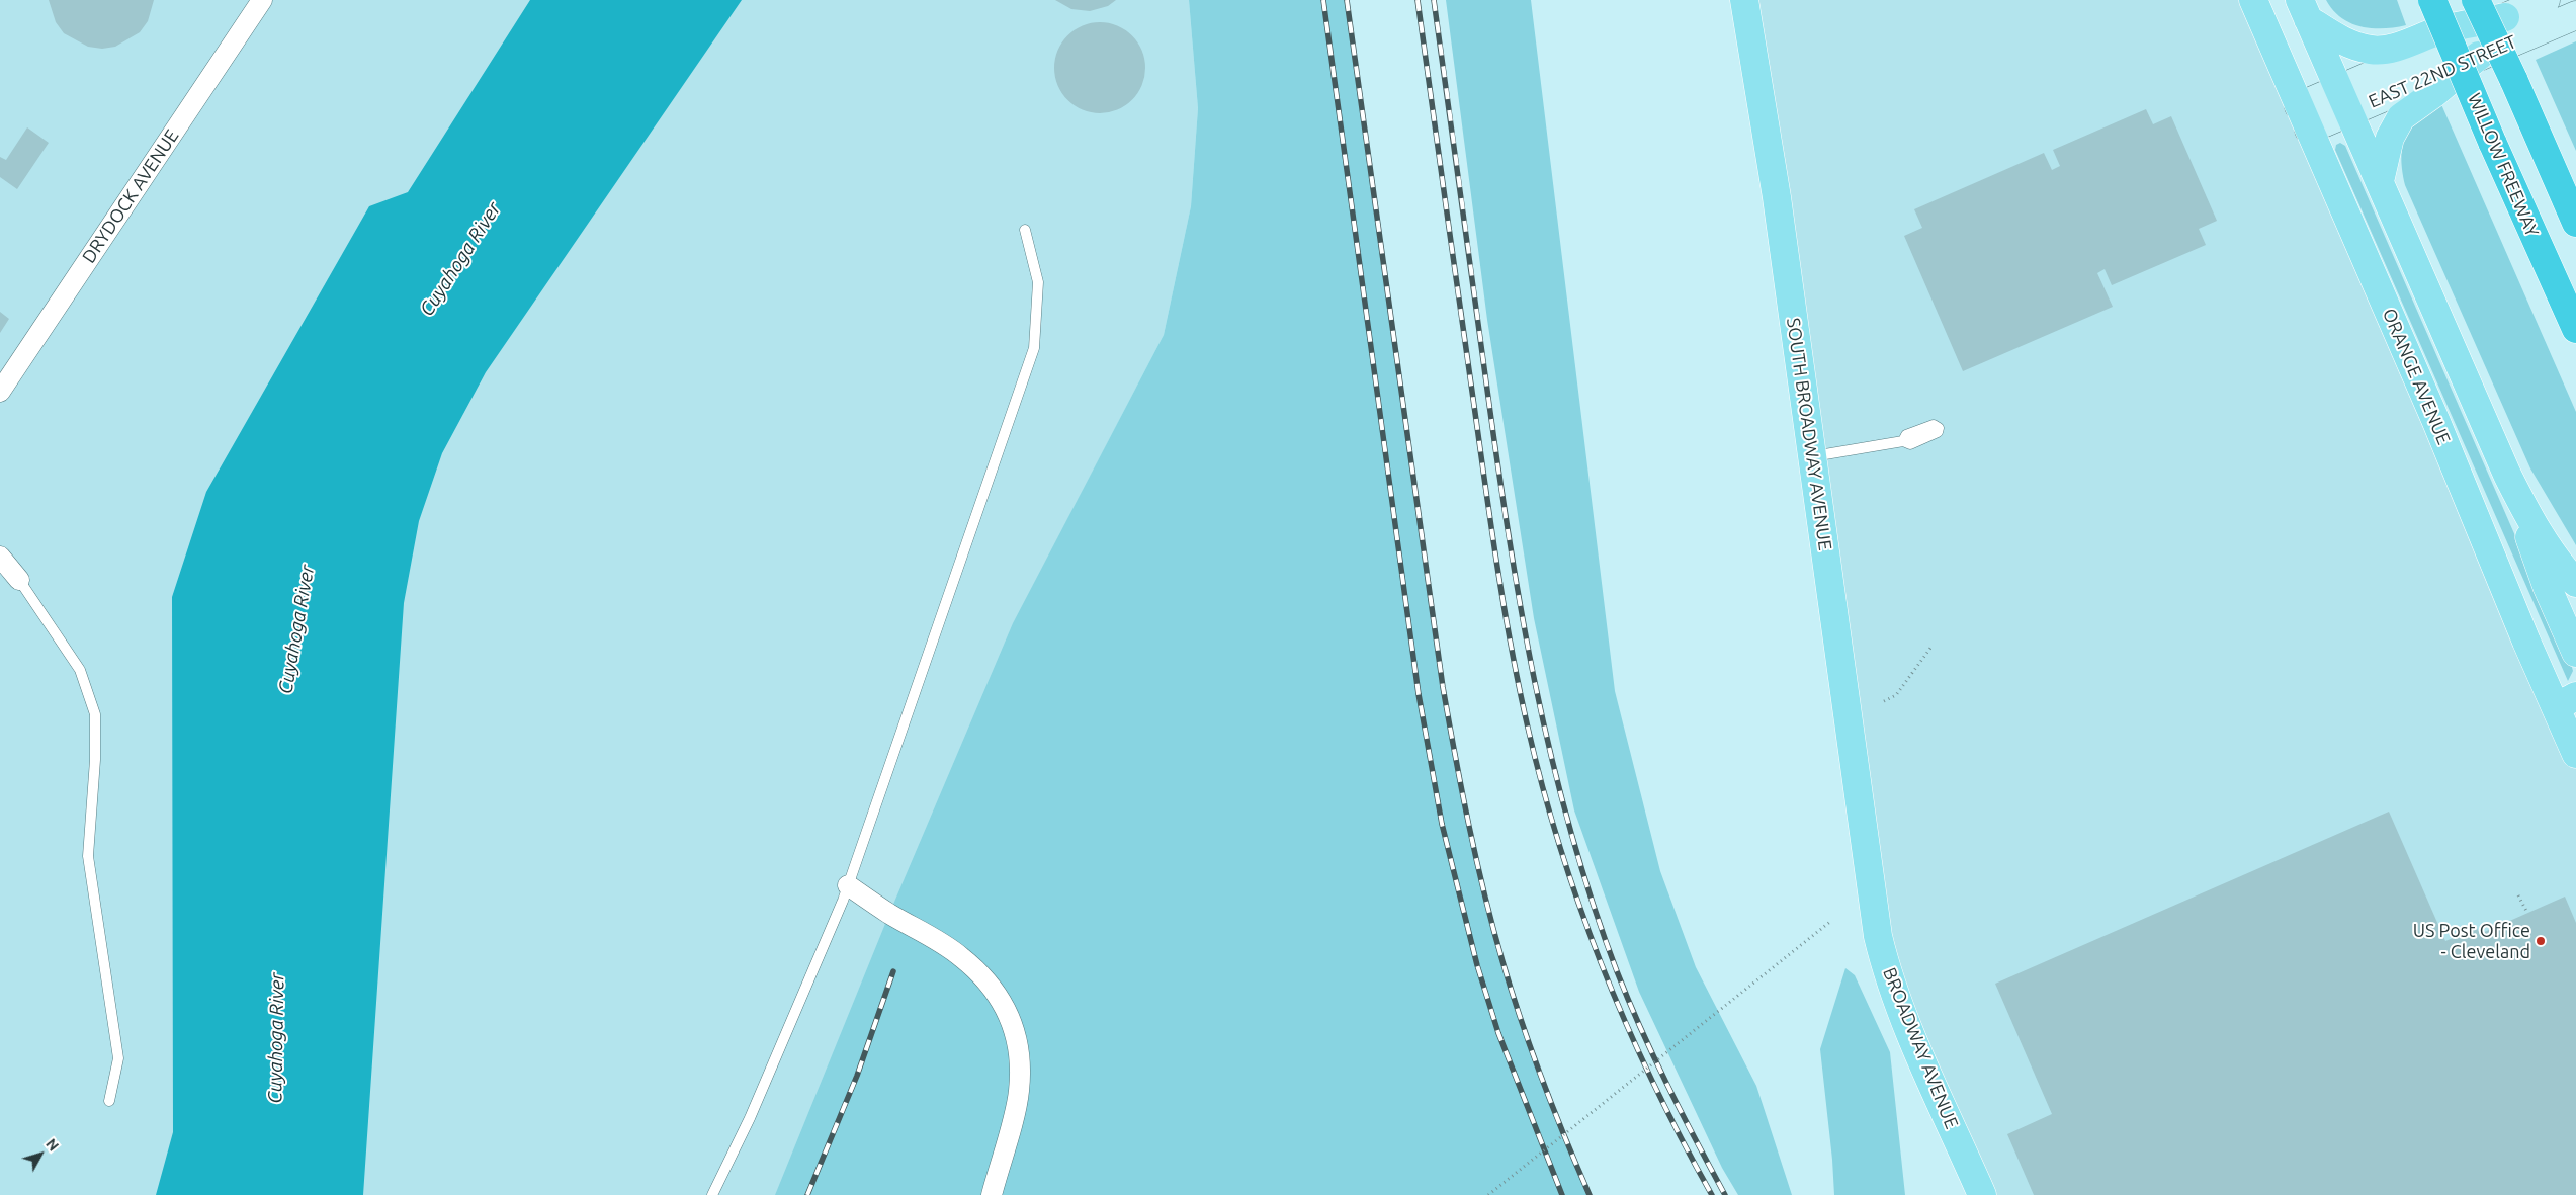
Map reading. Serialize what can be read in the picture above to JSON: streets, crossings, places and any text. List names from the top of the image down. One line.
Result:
{"streets":{"highway":["WILLOW FREEWAY"],"main road":["ORANGE AVENUE","SOUTH BROADWAY AVENUE","BROADWAY AVENUE"],"street":["EAST 22ND STREET","DRYDOCK AVENUE"]},"crossings":[["EAST 22ND STREET","ORANGE AVENUE"],["SOUTH BROADWAY AVENUE","BROADWAY AVENUE"]],"water":["Cuyahoga River"],"places":["US Post Office - Cleveland"],"north":"top right"}
